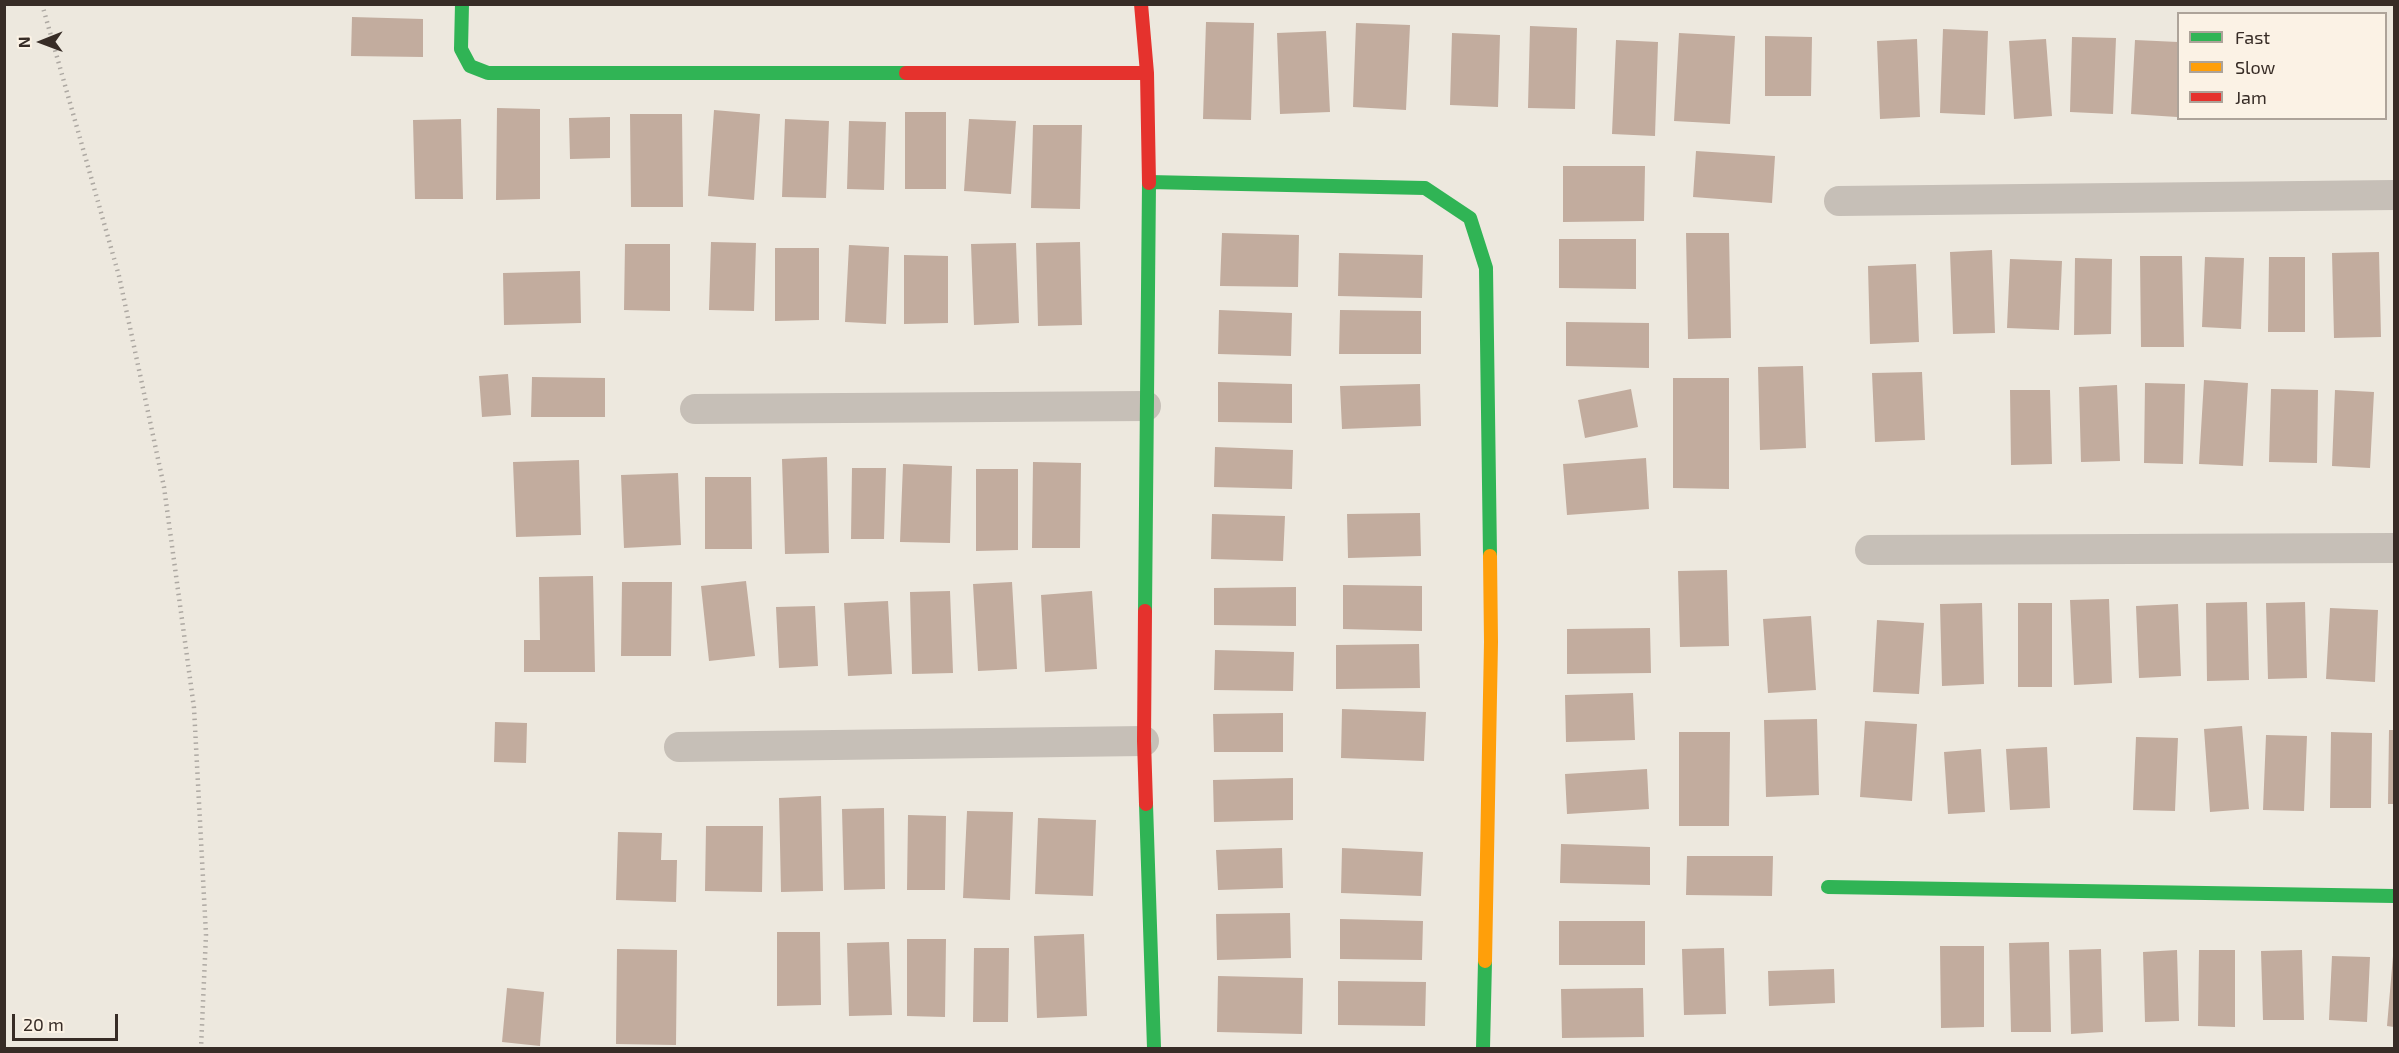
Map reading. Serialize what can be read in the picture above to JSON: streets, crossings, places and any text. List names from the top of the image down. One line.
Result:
{"legend":["Fast","Slow","Jam"],"scale_bar":"20 m","north":"left"}
